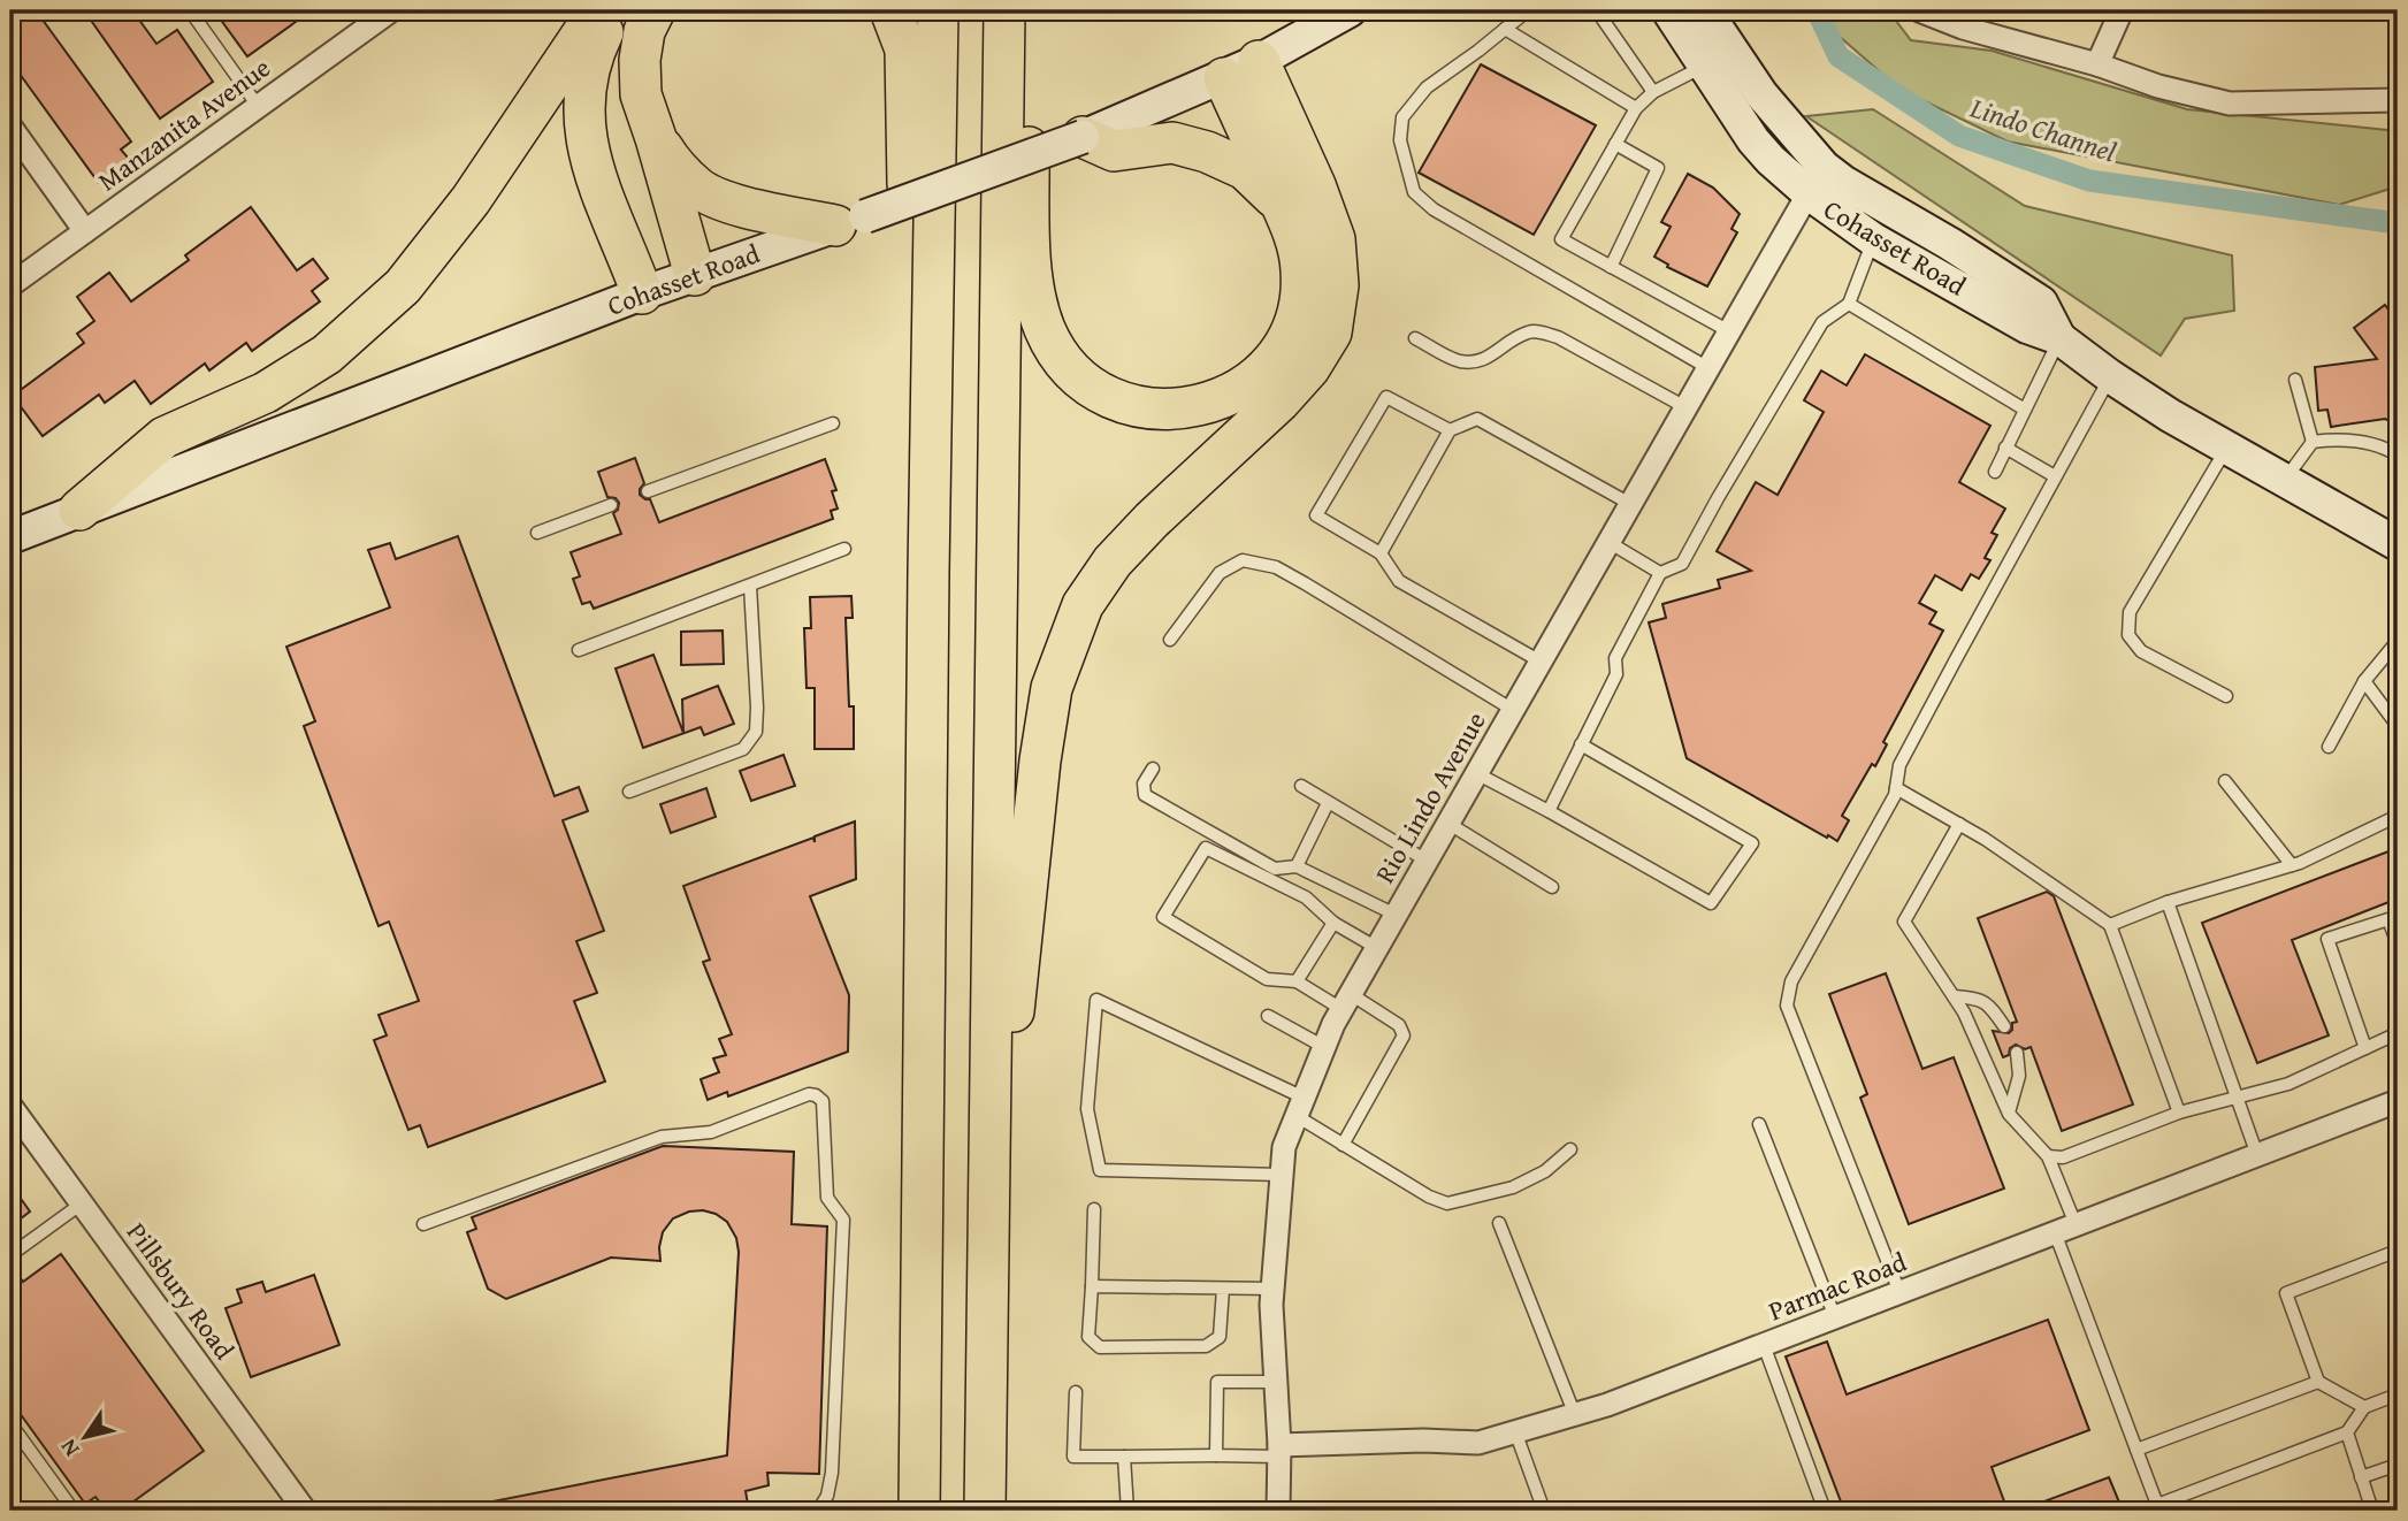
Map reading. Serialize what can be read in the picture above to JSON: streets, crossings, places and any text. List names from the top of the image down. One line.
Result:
{"streets":{"main road":["Cohasset Road"],"street":["Manzanita Avenue","Rio Lindo Avenue","Parmac Road","Pillsbury Road"]},"crossings":[["Cohasset Road","Rio Lindo Avenue"],["Rio Lindo Avenue","Parmac Road"]],"water":["Lindo Channel"],"north":"bottom left"}
